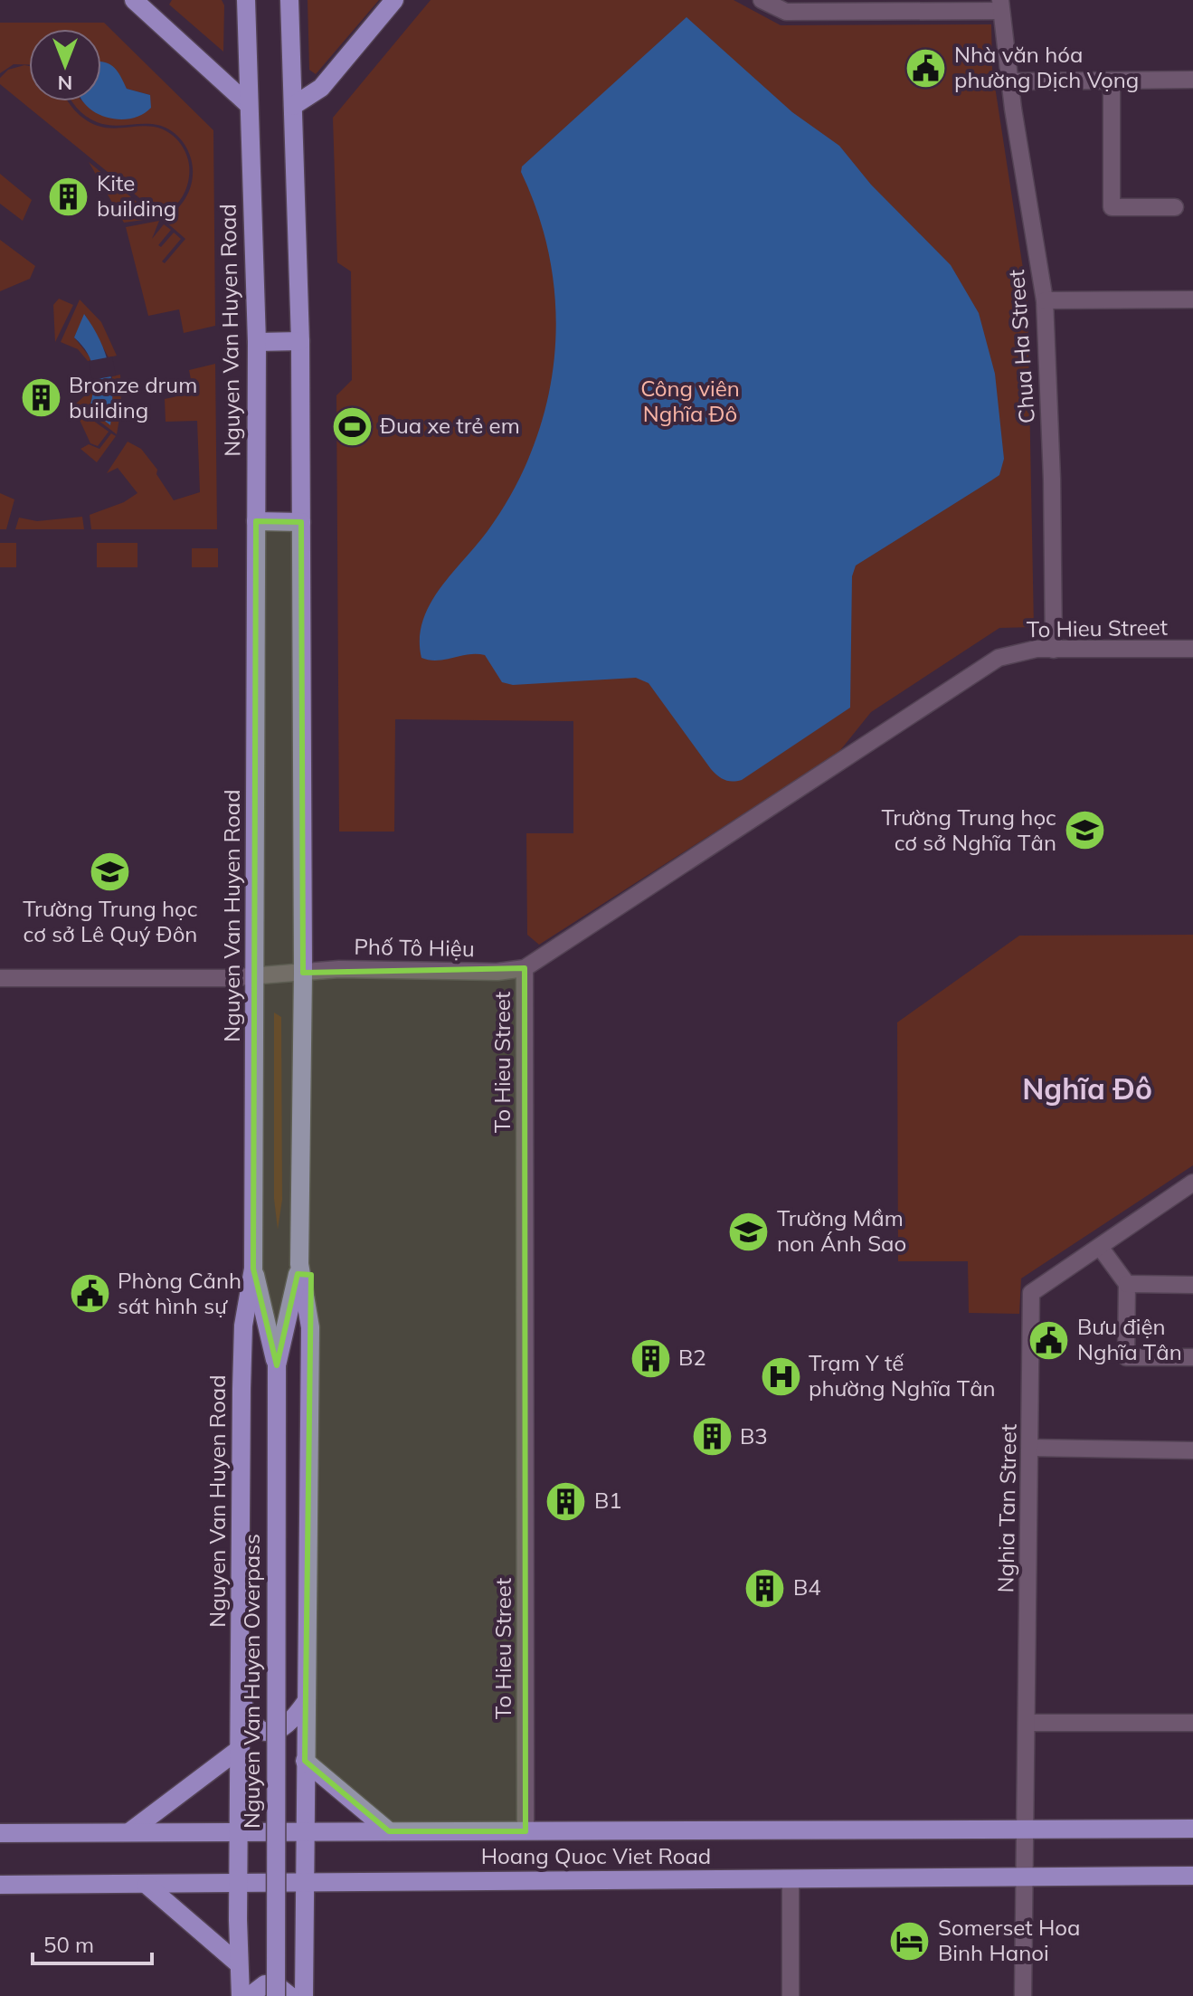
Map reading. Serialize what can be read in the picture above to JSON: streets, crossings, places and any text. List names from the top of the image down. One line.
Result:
{"streets":{"main road":["Nguyen Van Huyen Road","Nguyen Van Huyen Overpass","Hoang Quoc Viet Road"],"street":["Chua Ha Street","To Hieu Street","Phố Tô Hiệu","Nghia Tan Street"]},"crossings":[["Nguyen Van Huyen Road","Phố Tô Hiệu"],["Nguyen Van Huyen Road","Hoang Quoc Viet Road"],["Chua Ha Street","To Hieu Street"],["To Hieu Street","Phố Tô Hiệu"],["To Hieu Street","Hoang Quoc Viet Road"],["Nghia Tan Street","Hoang Quoc Viet Road"]],"districts":["Nghĩa Đô"],"parks":["Công viên Nghĩa Đô"],"places":{"public building":["Nhà văn hóa phường Dịch Vọng","Phòng Cảnh sát hình sự","Bưu điện Nghĩa Tân"],"building":["Kite building","Bronze drum building","B2","B3","B1","B4"],"sports":["Đua xe trẻ em"],"school or university":["Trường Trung học cơ sở Nghĩa Tân","Trường Trung học cơ sở Lê Quý Đôn","Trường Mầm non Ánh Sao"],"hospital":["Trạm Y tế phường Nghĩa Tân"],"hotel":["Somerset Hoa Binh Hanoi"]},"scale_bar":"50 m","north":"bottom"}
